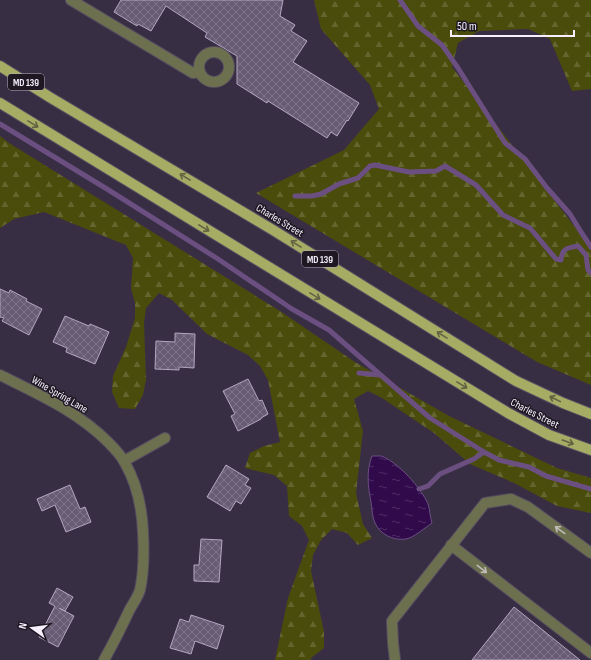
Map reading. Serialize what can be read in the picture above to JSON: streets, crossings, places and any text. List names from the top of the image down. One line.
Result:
{"streets":{"main road":["MD 139","Charles Street"],"street":["Wine Spring Lane"]},"scale_bar":"50 m","north":"left"}
